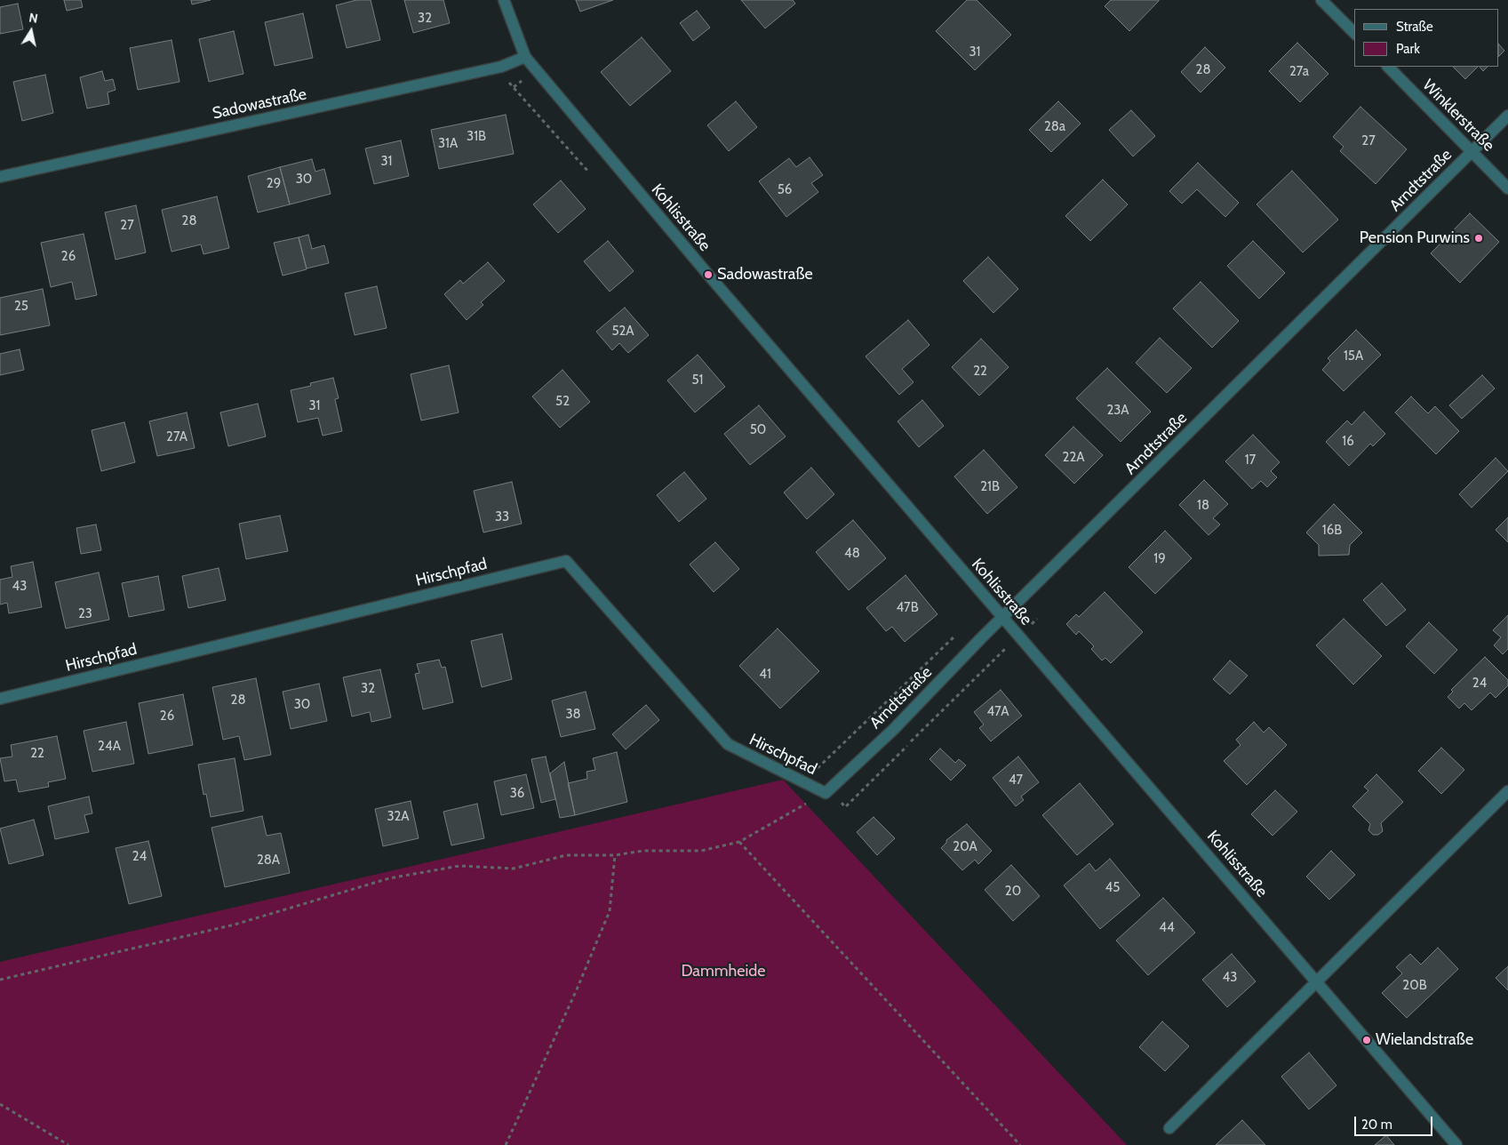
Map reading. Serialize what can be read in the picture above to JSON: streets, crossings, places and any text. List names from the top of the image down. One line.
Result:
{"streets":{"street":["Sadowastraße","Winklerstraße","Arndtstraße","Kohlisstraße","Hirschpfad"]},"crossings":[["Sadowastraße","Kohlisstraße"],["Winklerstraße","Arndtstraße"],["Arndtstraße","Kohlisstraße"],["Arndtstraße","Hirschpfad"]],"parks":["Dammheide"],"places":["Pension Purwins","Sadowastraße","Wielandstraße"],"house_numbers":["32","31","28","27a","28a","31B","27","31A","31","30","29","56","28","27","26","25","52A","15A","22","51","52","31","23A","50","27A","16","22A","17","21B","18","33","16B","48","19","43","47B","23","41","24","32","28","30","47A","38","26","24A","22","47","36","32A","20A","24","28A","45","20","44","43","20B"],"legend":["Straße","Park"],"scale_bar":"20 m","north":"top"}
